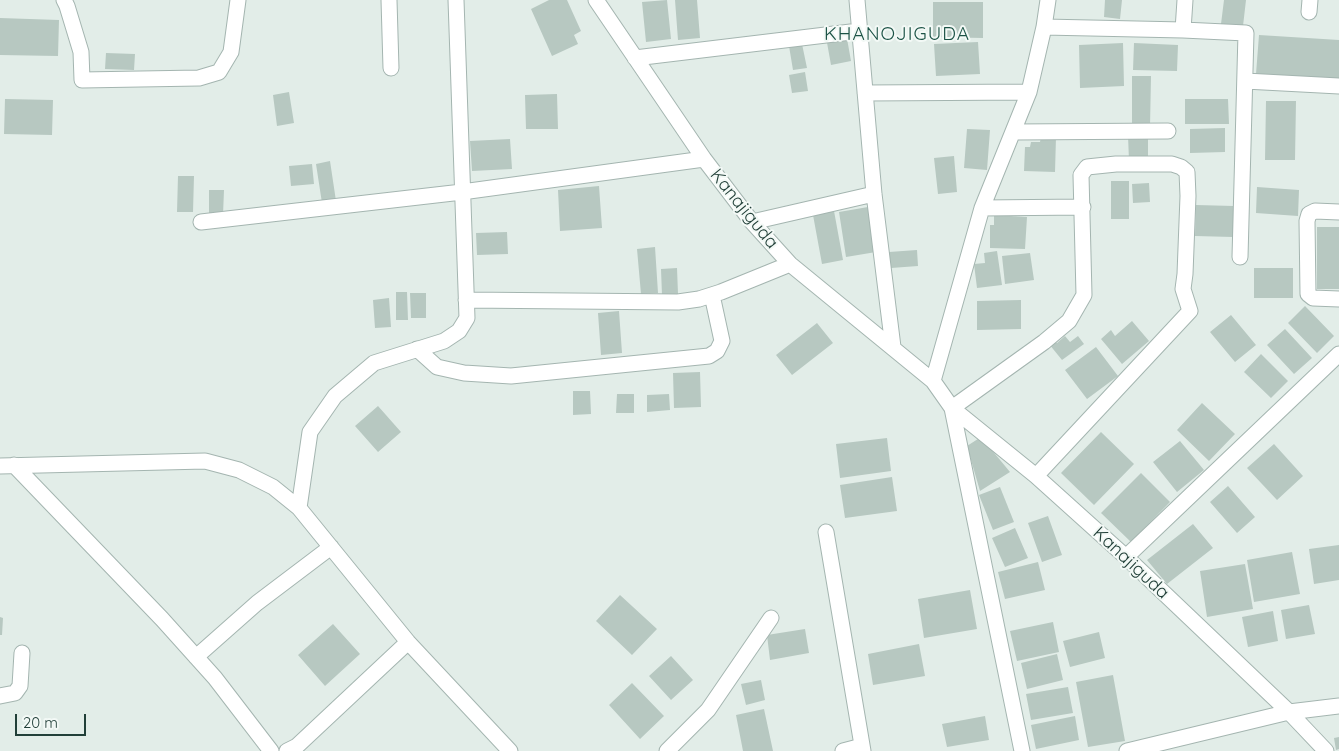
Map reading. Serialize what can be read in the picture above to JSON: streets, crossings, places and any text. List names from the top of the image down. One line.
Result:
{"streets":{"street":["Kanajiguda"]},"districts":["KHANOJIGUDA"],"scale_bar":"20 m"}
